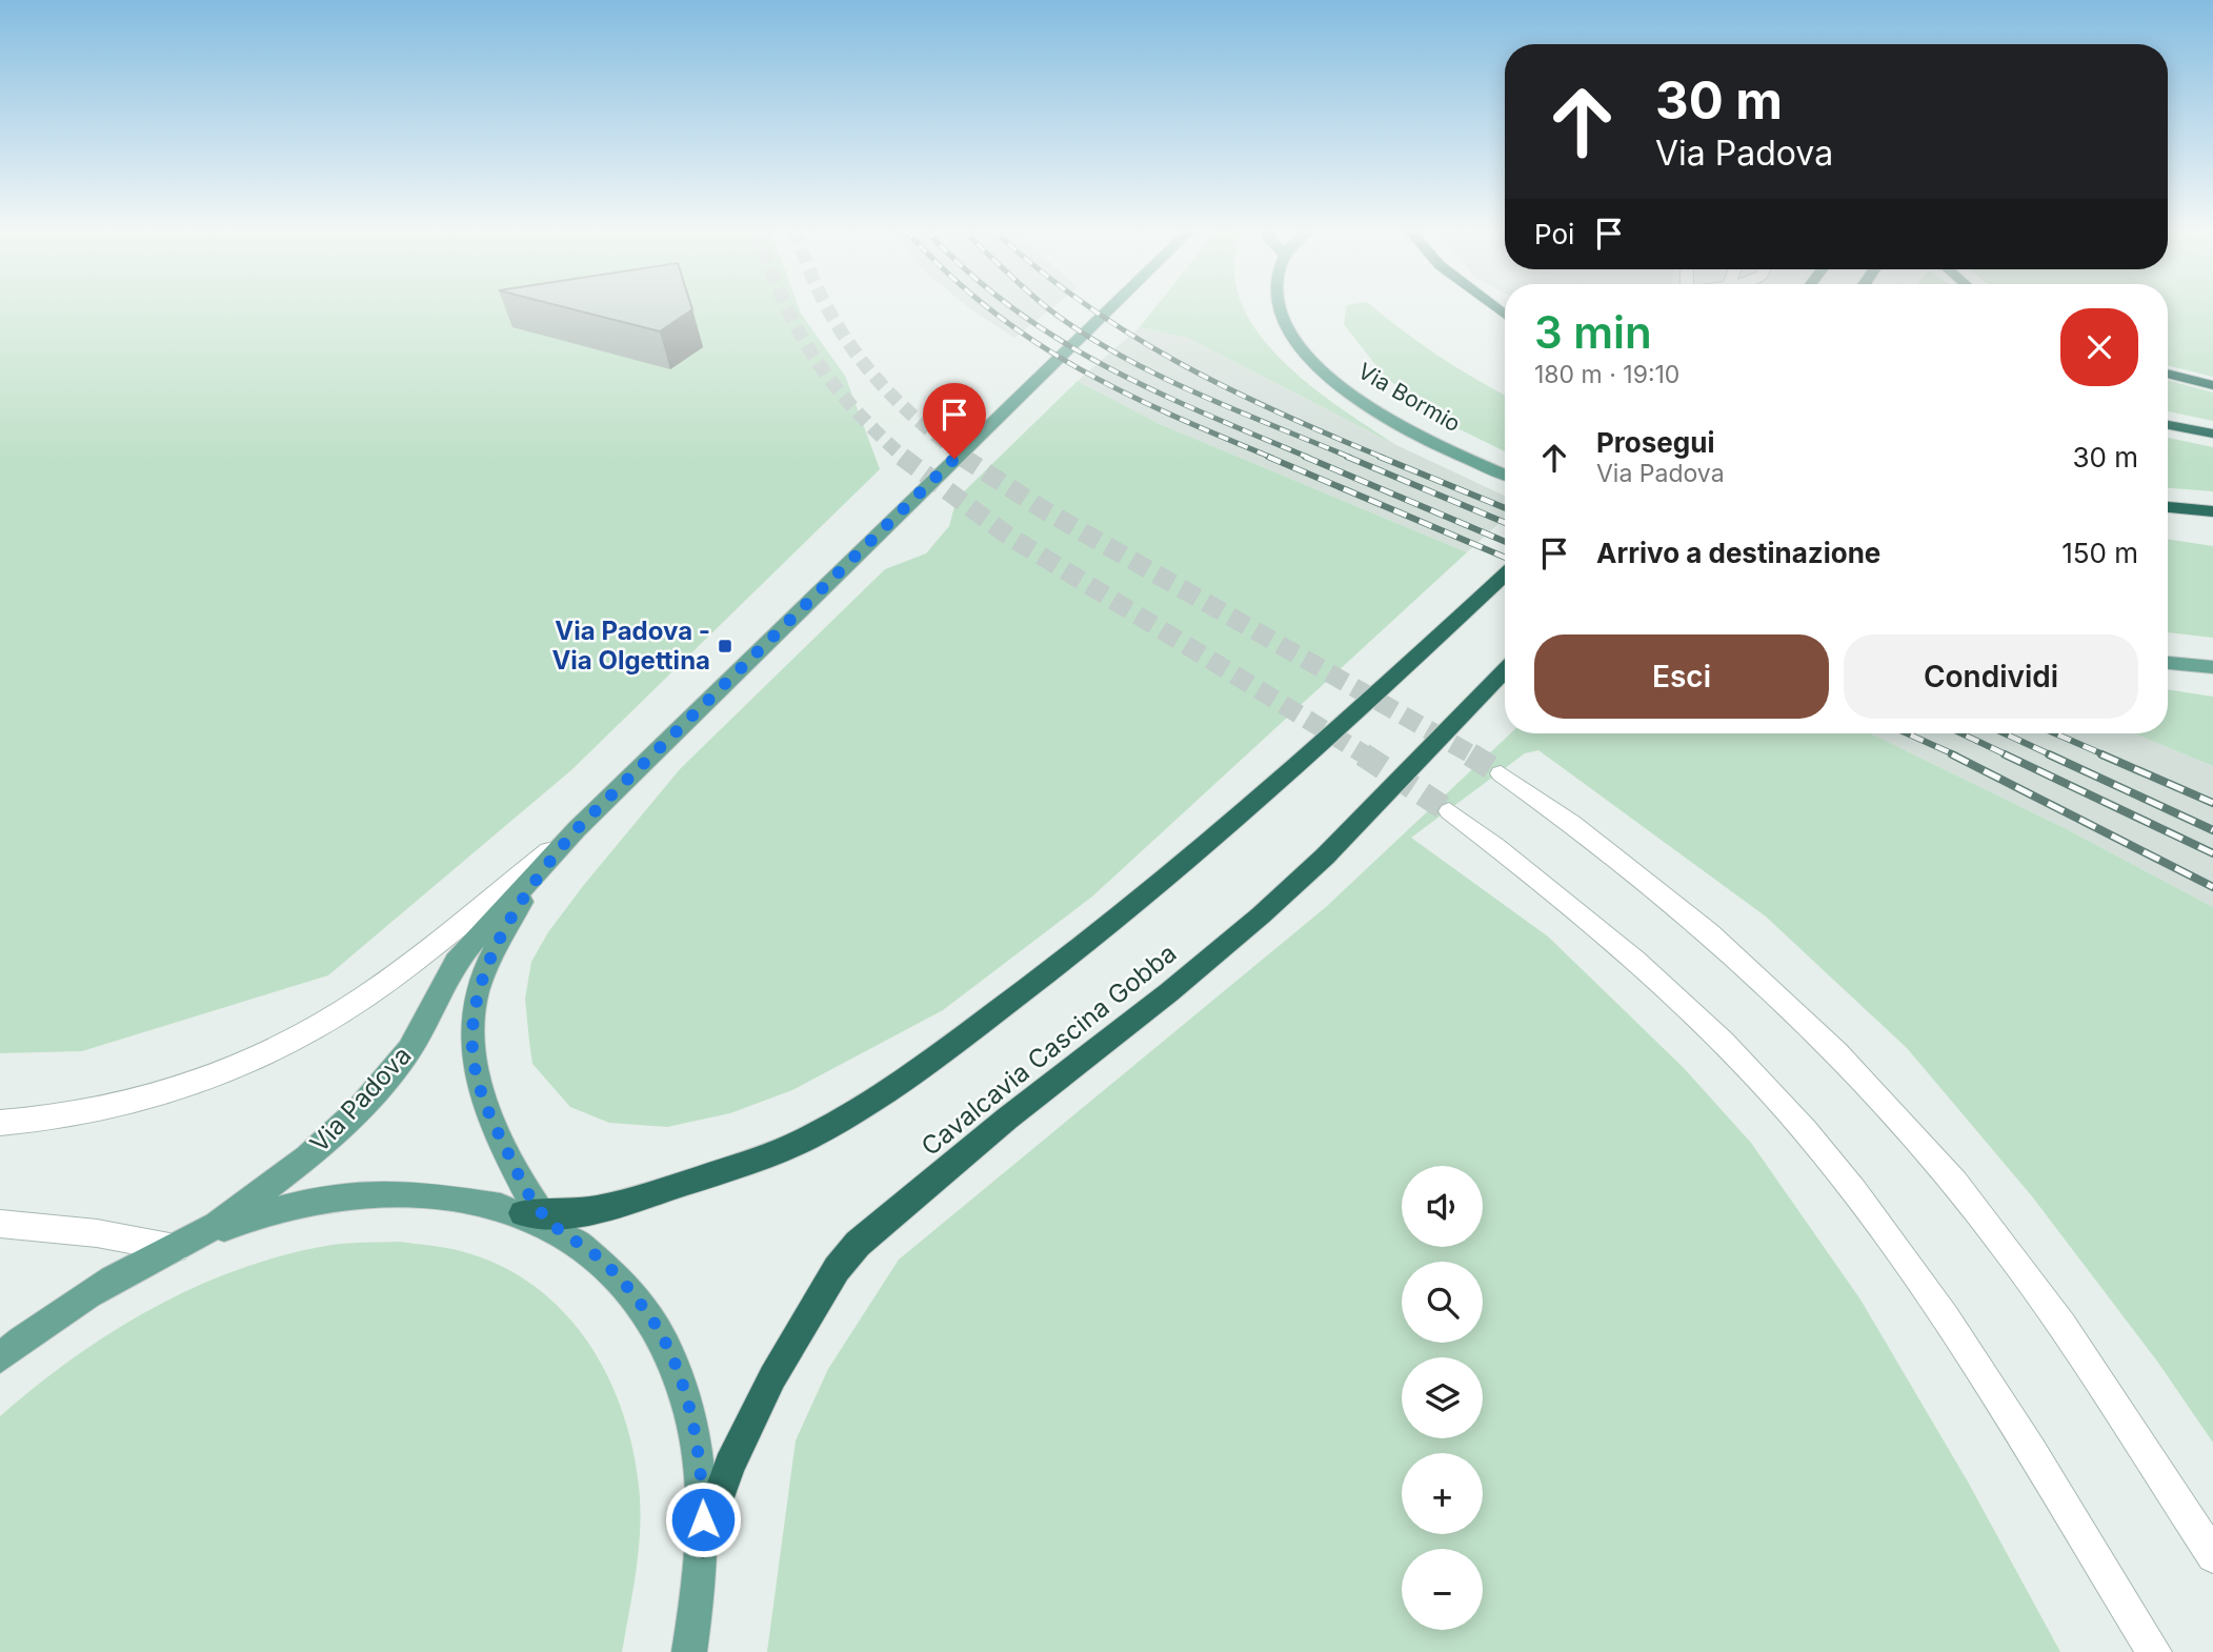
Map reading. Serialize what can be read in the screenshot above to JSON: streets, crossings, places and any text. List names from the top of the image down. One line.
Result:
{"streets":{"highway":["Cavalcavia Cascina Gobba"],"main road":["Via Bormio","Via Padova"]},"places":{"transit":["Via Padova - Via Olgettina"]},"page":{"turn":["30 m","Via Padova"],"then":"Poi","heading":["3 min","180 m · 19:10"],"list":[{"name":"Prosegui","note":"Via Padova","value":"30 m"},{"name":"Arrivo a destinazione","value":"150 m"}],"buttons":["Esci","Condividi"],"map_buttons":["+","−"]}}
